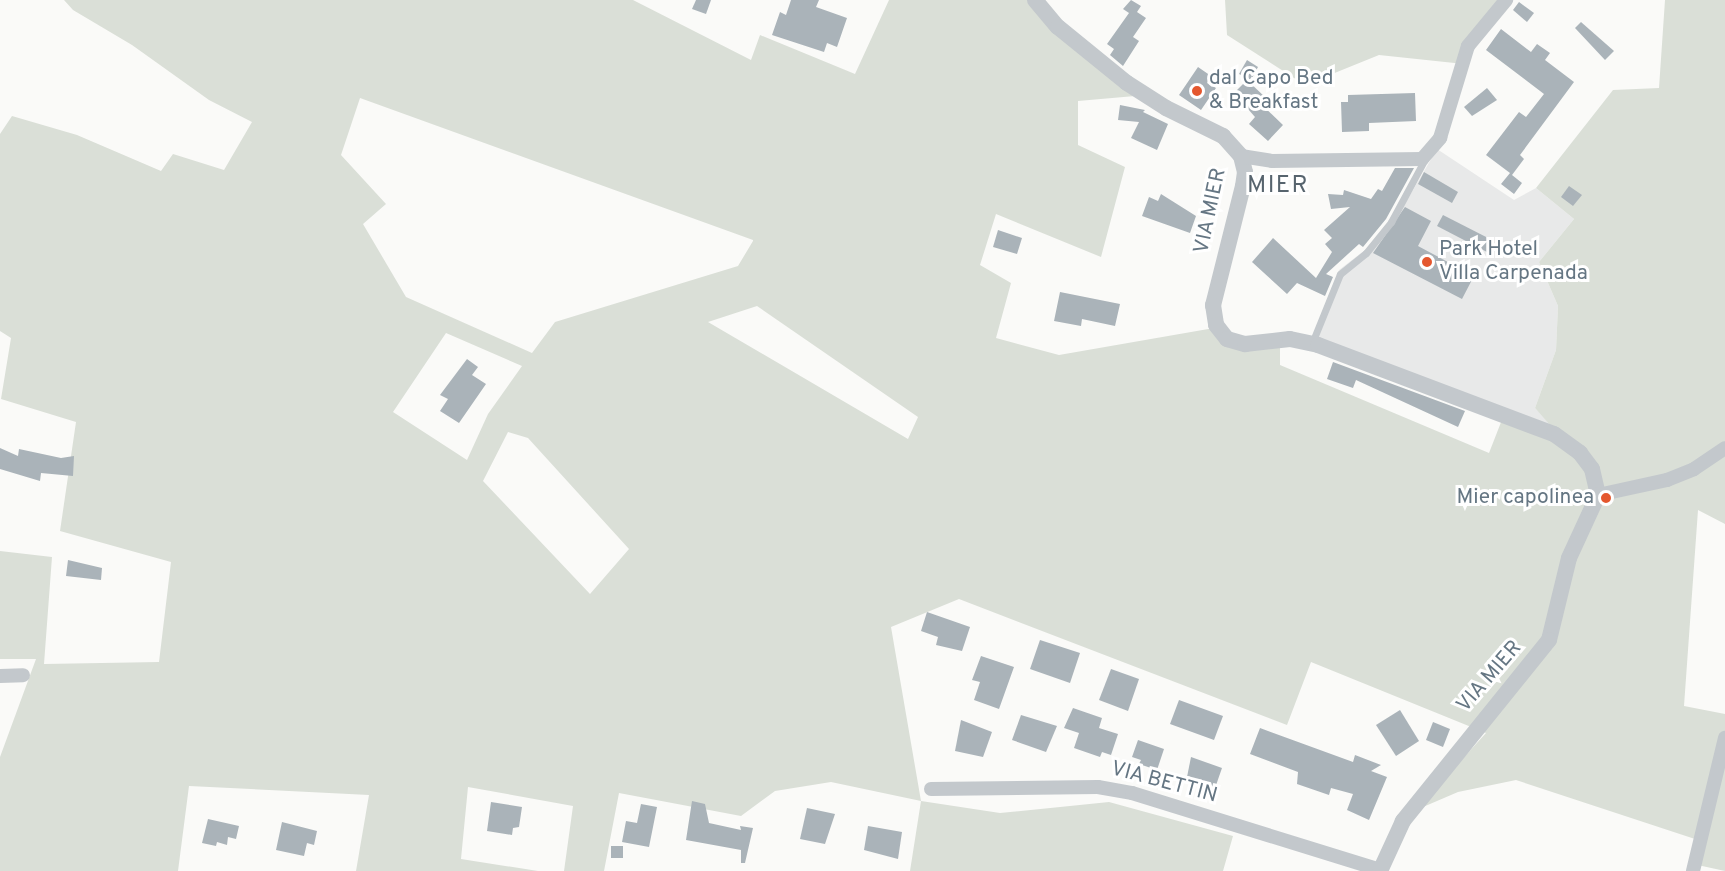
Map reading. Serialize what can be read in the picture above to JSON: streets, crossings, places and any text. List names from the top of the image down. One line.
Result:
{"streets":{"street":["VIA MIER","VIA BETTIN"]},"crossings":[["VIA MIER","VIA BETTIN"]],"districts":["MIER"],"places":["dal Capo Bed & Breakfast","Park Hotel Villa Carpenada","Mier capolinea"]}
